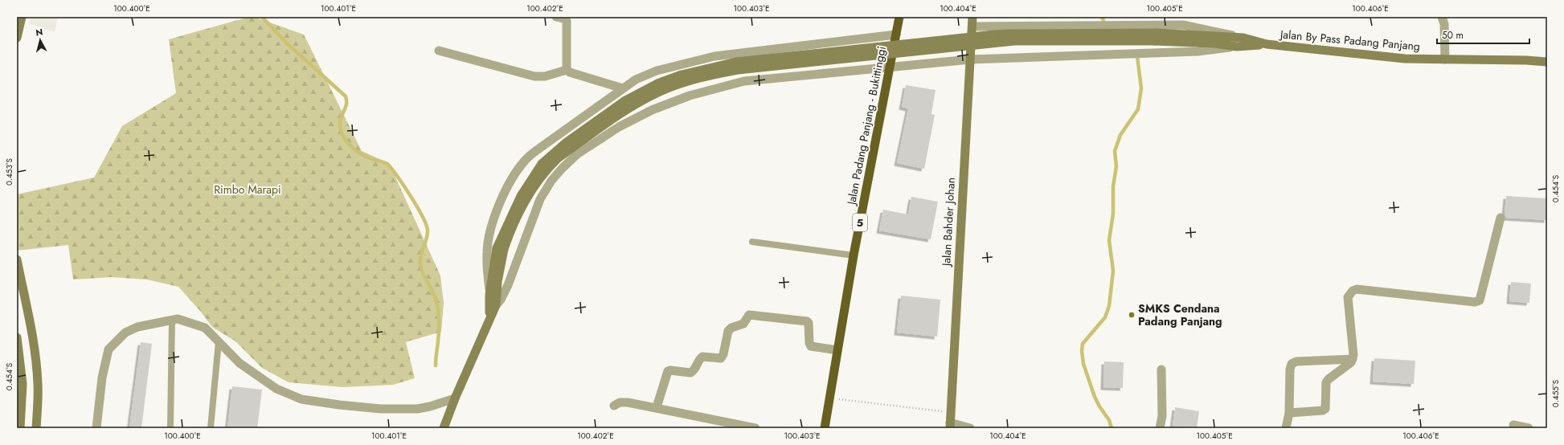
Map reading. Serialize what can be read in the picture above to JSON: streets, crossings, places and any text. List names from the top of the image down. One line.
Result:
{"streets":{"highway":["Jalan Padang Panjang - Bukittinggi","5"],"main road":["Jalan By Pass Padang Panjang","Jalan Bahder Johan"]},"parks":["Rimbo Marapi"],"places":["SMKS Cendana Padang Panjang"],"scale_bar":"50 m","north":"top","coordinates":["100.400°E","100.401°E","100.402°E","100.403°E","100.404°E","100.405°E","100.406°E","0.453°S","0.454°S","0.455°S"]}
